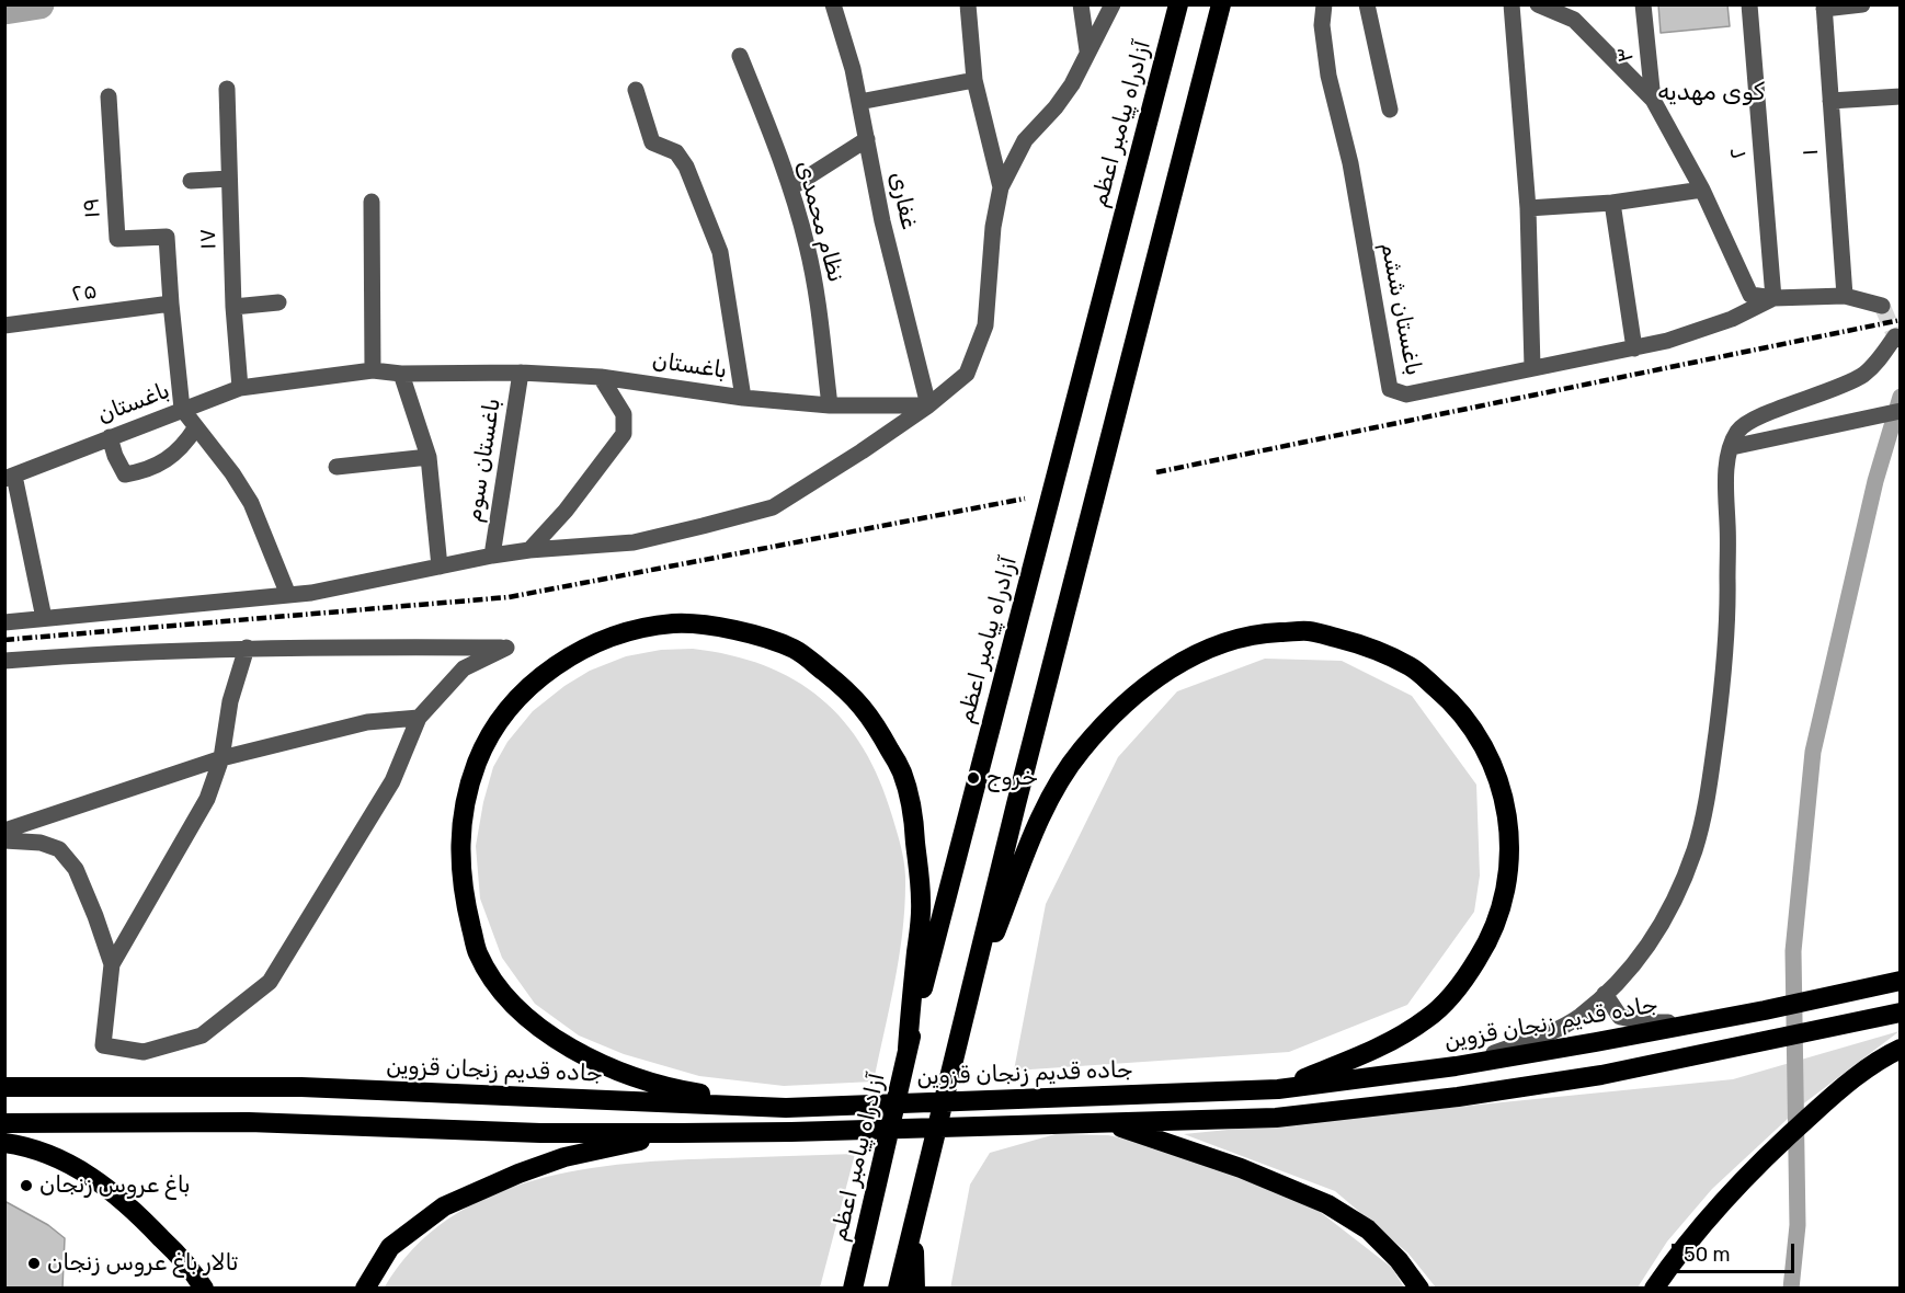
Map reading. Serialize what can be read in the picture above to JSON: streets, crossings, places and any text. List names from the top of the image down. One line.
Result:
{"streets":{"highway":["آزادراه پیامبر اعظم","جاده قدیم زنجان قزوین"],"street":["۳","۱","۲","غفاری","۱۹","نظام محمدی","۱۷","۲۵","باغستان ششم","باغستان","باغستان سوم"]},"crossings":[["۲","باغستان ششم"],["غفاری","باغستان"],["۱۹","۲۵"],["نظام محمدی","باغستان"],["۱۷","باغستان"],["باغستان","باغستان سوم"]],"districts":["کوی مهدیه"],"places":["خروج","باغ عروس زنجان","تالار باغ عروس زنجان"],"scale_bar":"50 m"}
